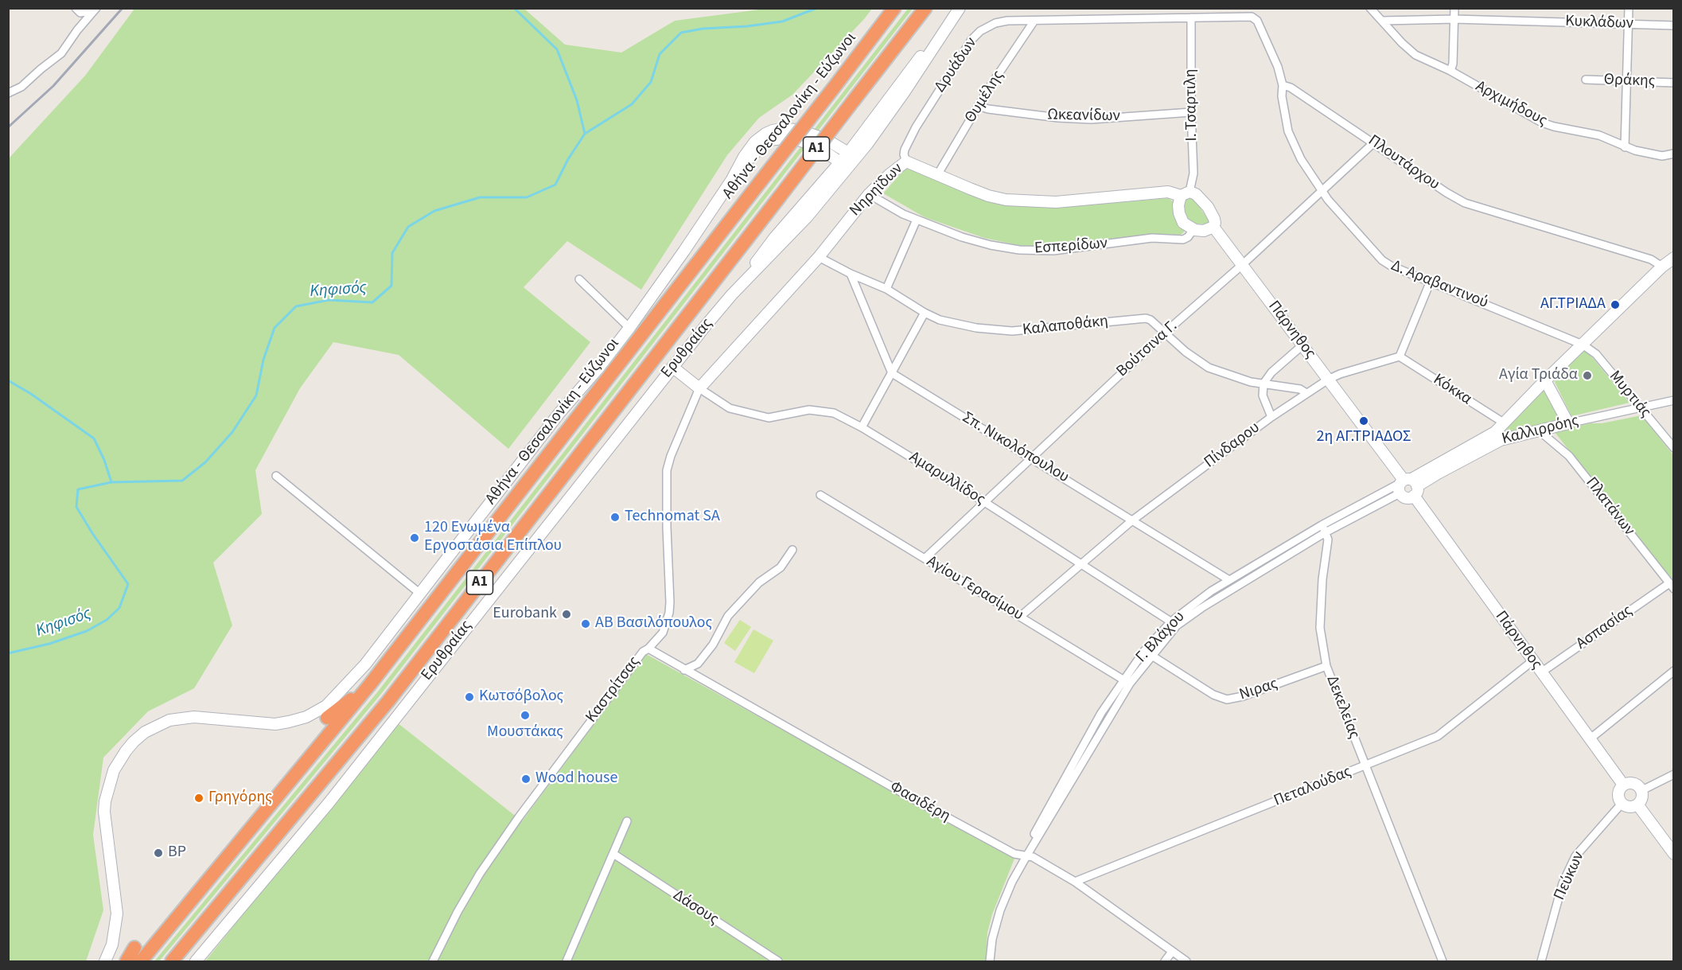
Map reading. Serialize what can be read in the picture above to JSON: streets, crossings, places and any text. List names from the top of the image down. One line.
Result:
{"streets":{"highway":["Αθήνα - Θεσσαλονίκη - Εύζωνοι","Α1"],"main road":["Νηρηϊδων","Πάρνηθος","Ερυθραίας","Καλλιρρόης"],"street":["Κυκλάδων","Δρυάδων","Θράκης","Θυμέλης","Αρχιμήδους","Ι. Τσαρτιλη","Ωκεανίδων","Πλουτάρχου","Εσπερίδων","Δ. Αραβαντινού","Καλαποθάκη","Βούτσινα Γ.","Κόκκα","Μυρτιάς","Πίνδαρου","Σπ. Νικολόπουλου","Αμαρυλλίδος","Πλατάνων","Αγίου Γερασίμου","Ασπασίας","Γ. Βλάχου","Καστρίτσας","Νιρας","Δεκελείας","Πεταλούδας","Φασιδέρη","Πεύκων","Δάσους"]},"crossings":[["Κυκλάδων","Αρχιμήδους"],["Δρυάδων","Θυμέλης"],["Δρυάδων","Ι. Τσαρτιλη"],["Δρυάδων","Νηρηϊδων"],["Θυμέλης","Ωκεανίδων"],["Θυμέλης","Νηρηϊδων"],["Ι. Τσαρτιλη","Ωκεανίδων"],["Ι. Τσαρτιλη","Νηρηϊδων"],["Ι. Τσαρτιλη","Εσπερίδων"],["Ι. Τσαρτιλη","Πάρνηθος"],["Πλουτάρχου","Δ. Αραβαντινού"],["Πλουτάρχου","Βούτσινα Γ."],["Νηρηϊδων","Εσπερίδων"],["Νηρηϊδων","Καλαποθάκη"],["Νηρηϊδων","Πάρνηθος"],["Νηρηϊδων","Αμαρυλλίδος"],["Νηρηϊδων","Καστρίτσας"],["Εσπερίδων","Πάρνηθος"],["Δ. Αραβαντινού","Βούτσινα Γ."],["Δ. Αραβαντινού","Μυρτιάς"],["Καλαποθάκη","Βούτσινα Γ."],["Καλαποθάκη","Πίνδαρου"],["Πάρνηθος","Βούτσινα Γ."],["Πάρνηθος","Καλλιρρόης"],["Πάρνηθος","Πίνδαρου"],["Πάρνηθος","Ασπασίας"],["Πάρνηθος","Γ. Βλάχου"],["Πάρνηθος","Πεταλούδας"],["Πάρνηθος","Πεύκων"],["Βούτσινα Γ.","Σπ. Νικολόπουλου"],["Βούτσινα Γ.","Αμαρυλλίδος"],["Βούτσινα Γ.","Αγίου Γερασίμου"],["Κόκκα","Πίνδαρου"],["Μυρτιάς","Καλλιρρόης"],["Καλλιρρόης","Πλατάνων"],["Καλλιρρόης","Γ. Βλάχου"],["Πίνδαρου","Σπ. Νικολόπουλου"],["Πίνδαρου","Αμαρυλλίδος"],["Πίνδαρου","Αγίου Γερασίμου"],["Σπ. Νικολόπουλου","Γ. Βλάχου"],["Αμαρυλλίδος","Γ. Βλάχου"],["Αμαρυλλίδος","Καστρίτσας"],["Πλατάνων","Ασπασίας"],["Αγίου Γερασίμου","Γ. Βλάχου"],["Γ. Βλάχου","Νιρας"],["Γ. Βλάχου","Δεκελείας"],["Γ. Βλάχου","Φασιδέρη"],["Καστρίτσας","Φασιδέρη"],["Νιρας","Δεκελείας"],["Δεκελείας","Πεταλούδας"],["Πεταλούδας","Φασιδέρη"]],"water":["Κηφισός"],"places":["ΑΓ.ΤΡΙΑΔΑ","Αγία Τριάδα","2η ΑΓ.ΤΡΙΑΔΟΣ","Technomat SA","120 Ενωμένα Εργοστάσια Επίπλου","Eurobank","ΑΒ Βασιλόπουλος","Κωτσόβολος","Μουστάκας","Wood house","Γρηγόρης","BP"]}
